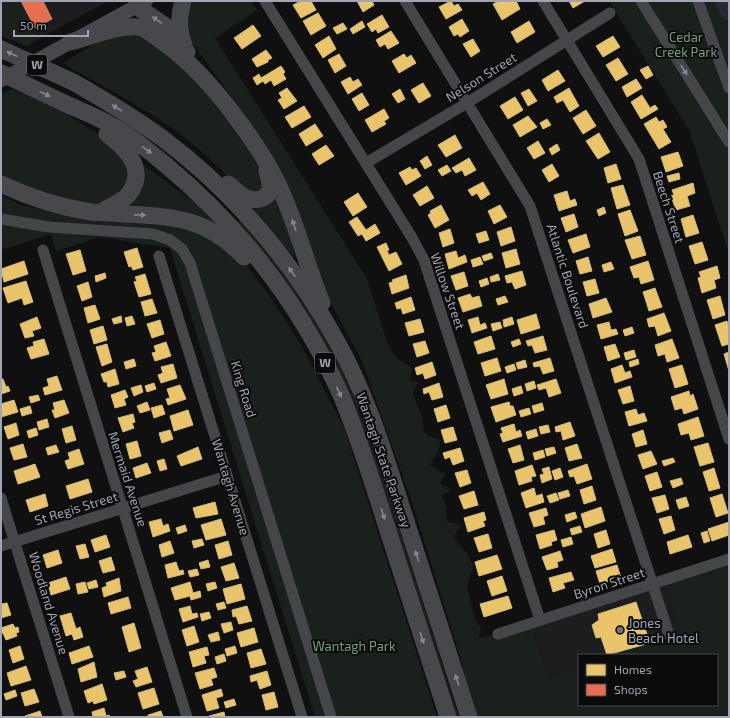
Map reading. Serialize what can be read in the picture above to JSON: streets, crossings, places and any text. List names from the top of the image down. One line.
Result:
{"streets":{"highway":["W","Wantagh State Parkway"],"street":["Nelson Street","Beech Street","Atlantic Boulevard","Willow Street","King Road","Mermaid Avenue","Wantagh Avenue","St Regis Street","Byron Street","Woodland Avenue"]},"crossings":[["Nelson Street","Beech Street"],["Nelson Street","Atlantic Boulevard"],["Nelson Street","Willow Street"],["Atlantic Boulevard","Byron Street"],["Willow Street","Byron Street"],["Mermaid Avenue","St Regis Street"],["Wantagh Avenue","St Regis Street"],["St Regis Street","Woodland Avenue"]],"parks":["Cedar Creek Park","Wantagh Park"],"places":["Jones Beach Hotel"],"legend":["Homes","Shops"],"scale_bar":"50 m"}
